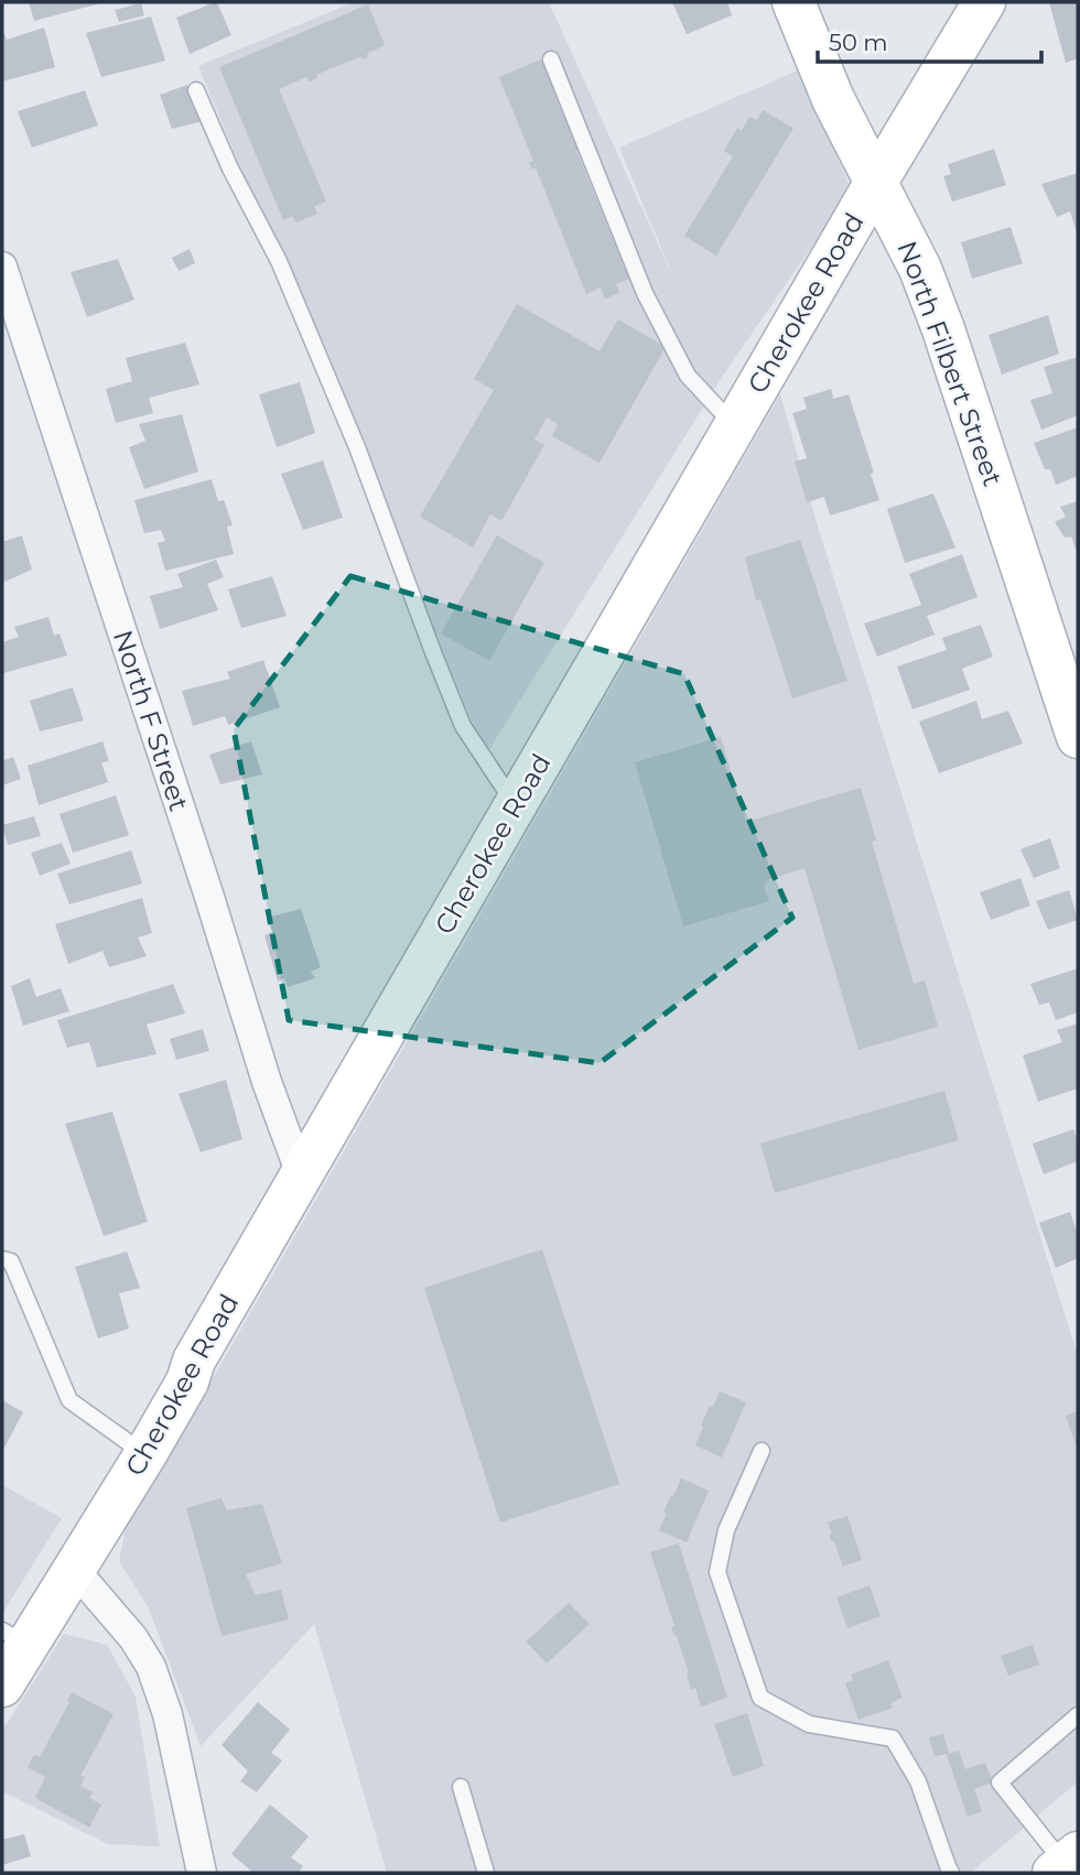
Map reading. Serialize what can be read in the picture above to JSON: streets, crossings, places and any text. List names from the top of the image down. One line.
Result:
{"streets":{"street":["Cherokee Road","North Filbert Street","North F Street"]},"crossings":[["Cherokee Road","North Filbert Street"],["Cherokee Road","North F Street"]],"scale_bar":"50 m"}
